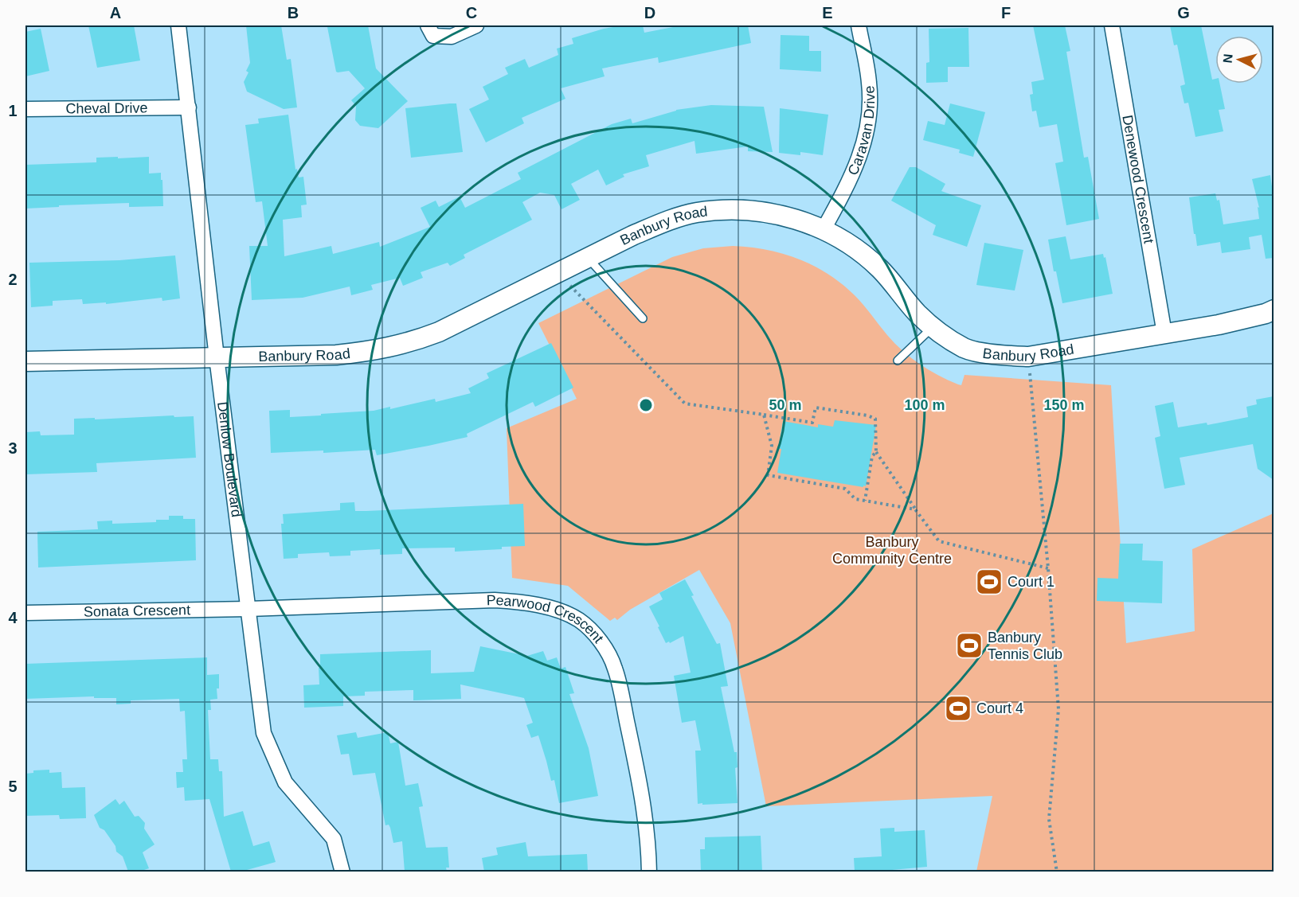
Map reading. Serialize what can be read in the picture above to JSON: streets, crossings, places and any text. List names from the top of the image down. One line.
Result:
{"streets":{"street":["Cheval Drive","Caravan Drive","Denewood Crescent","Banbury Road","Denlow Boulevard","Sonata Crescent","Pearwood Crescent"]},"crossings":[["Cheval Drive","Denlow Boulevard"],["Caravan Drive","Banbury Road"],["Denewood Crescent","Banbury Road"],["Banbury Road","Denlow Boulevard"],["Denlow Boulevard","Sonata Crescent"],["Denlow Boulevard","Pearwood Crescent"],["Sonata Crescent","Pearwood Crescent"]],"parks":["Banbury Community Centre"],"places":{"sports":["Court 1","Banbury Tennis Club","Court 4"]},"north":"left","grid":{"columns":["A","B","C","D","E","F","G"],"rows":["1","2","3","4","5"]},"rings":["50 m","100 m","150 m"]}
